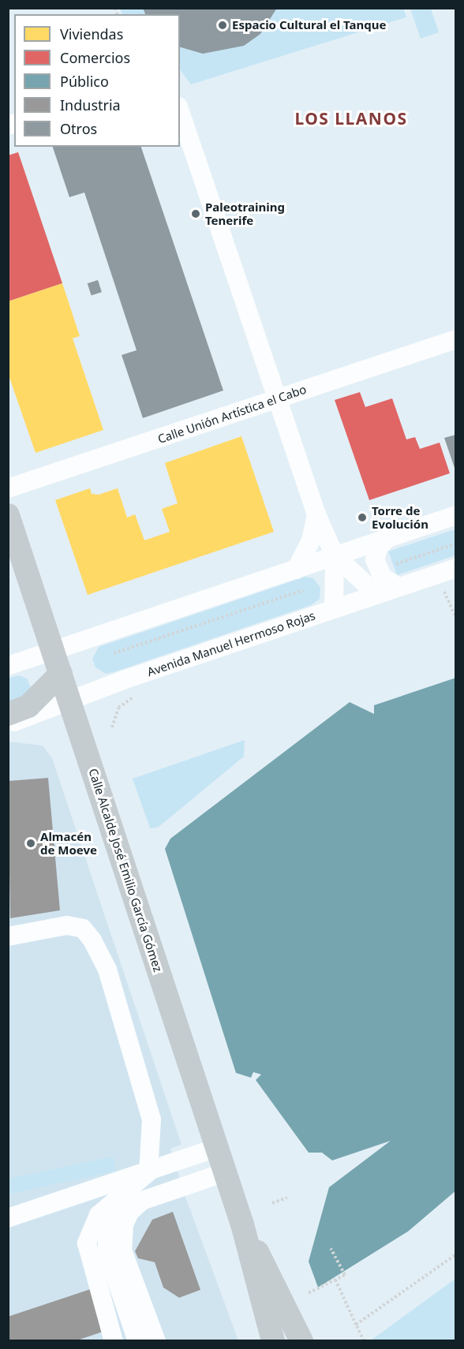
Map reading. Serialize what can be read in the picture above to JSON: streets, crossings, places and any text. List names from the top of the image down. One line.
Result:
{"streets":{"main road":["Calle Alcalde José Emilio García Gómez"],"street":["Calle Unión Artística el Cabo","Avenida Manuel Hermoso Rojas"]},"crossings":[["Avenida Manuel Hermoso Rojas","Calle Alcalde José Emilio García Gómez"]],"districts":["LOS LLANOS"],"places":["Espacio Cultural el Tanque","Paleotraining Tenerife","Torre de Evolución","Almacén de Moeve"],"legend":["Viviendas","Comercios","Público","Industria","Otros"]}
